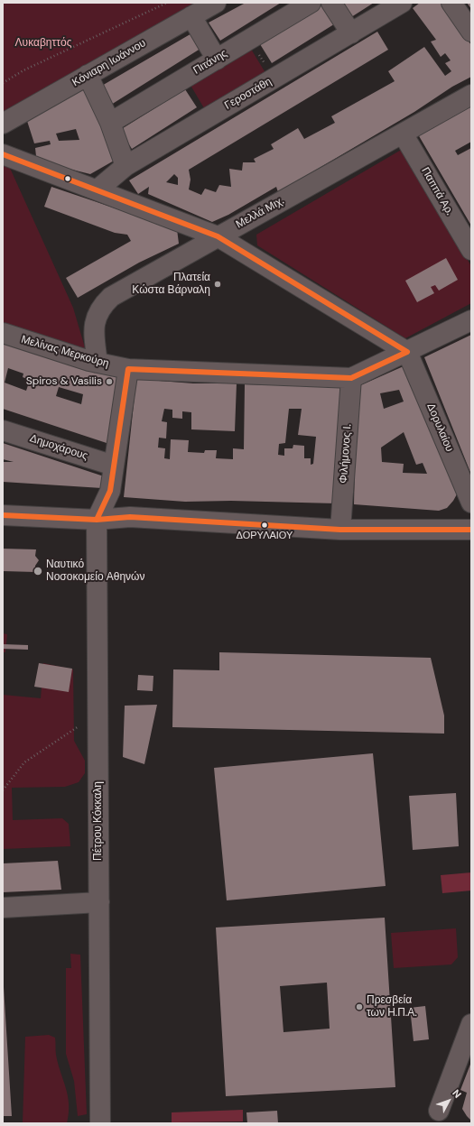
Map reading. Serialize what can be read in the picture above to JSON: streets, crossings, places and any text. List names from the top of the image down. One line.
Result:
{"streets":{"street":["Πιτάνης","Κόνιαρη Ιωάννου","Γεροστάθη","Παππά Αρ.","Μελλά Μιχ.","Μελίνας Μερκούρη","Δορυλαίου","Δημοχάρους","Φιλήμονος Ι.","Πέτρου Κόκκαλη"]},"crossings":[["Παππά Αρ.","Μελλά Μιχ."],["Μελλά Μιχ.","Μελίνας Μερκούρη"],["Μελίνας Μερκούρη","Φιλήμονος Ι."]],"parks":["Λυκαβηττός"],"places":["Πλατεία Κώστα Βάρναλη","Spiros & Vasilis","ΔΟΡΥΛΑΙΟΥ","Ναυτικό Νοσοκομείο Αθηνών","Πρεσβεία των Η.Π.Α."],"north":"top right"}
